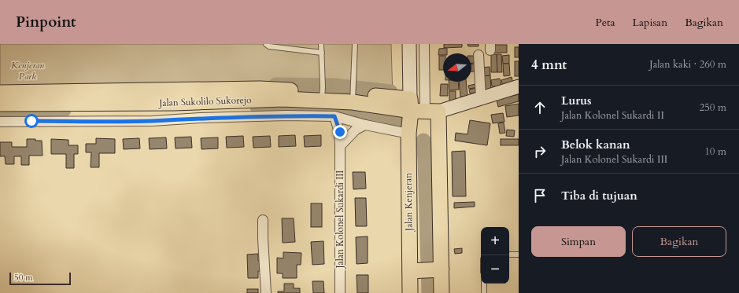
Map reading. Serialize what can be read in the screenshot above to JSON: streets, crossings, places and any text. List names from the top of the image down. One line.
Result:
{"streets":{"main road":["Jalan Sukolilo Sukorejo","Jalan Kenjeran"],"street":["Jalan Kolonel Sukardi III"]},"crossings":[["Jalan Sukolilo Sukorejo","Jalan Kenjeran"]],"parks":["Kenjeran Park"],"scale_bar":"50 m","north":"left","page":{"header":"Pinpoint","nav":["Peta","Lapisan","Bagikan"],"heading":["4 mnt","Jalan kaki · 260 m"],"list":[["Lurus","Jalan Kolonel Sukardi II","250 m"],["Belok kanan","Jalan Kolonel Sukardi III","10 m"],"Tiba di tujuan"],"buttons":["Simpan","Bagikan"],"map_buttons":["+","−"],"scale":"50 m"}}
